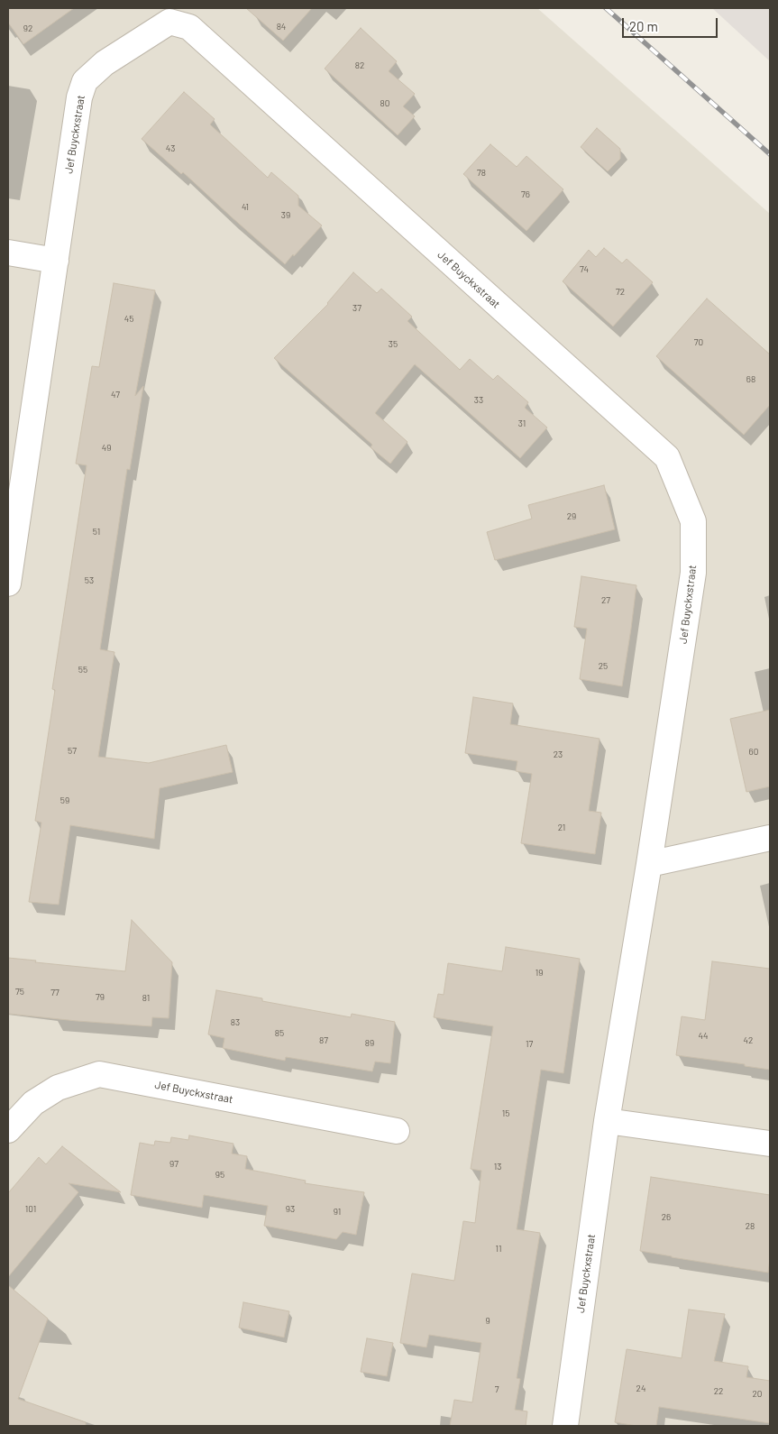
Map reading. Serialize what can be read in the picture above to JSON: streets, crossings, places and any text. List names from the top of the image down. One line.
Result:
{"streets":{"street":["Jef Buyckxstraat"]},"house_numbers":["84","92","82","80","43","78","76","41","39","74","72","37","45","70","35","68","47","33","31","49","29","51","53","27","25","55","57","60","23","59","21","19","75","77","79","81","83","85","44","87","42","89","17","15","97","13","95","101","93","91","26","28","11","9","24","7","22","20"],"scale_bar":"20 m"}
